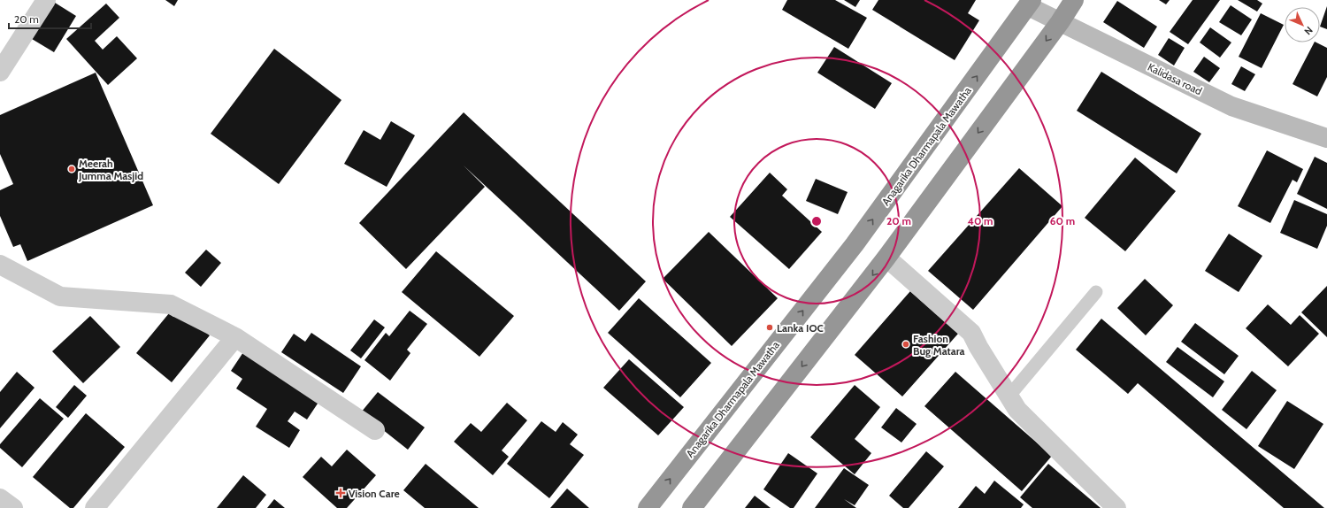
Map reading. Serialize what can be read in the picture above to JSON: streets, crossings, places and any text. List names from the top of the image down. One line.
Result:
{"streets":{"highway":["Anagarika Dharmapala Mawatha"],"street":["Kalidasa road"]},"crossings":[["Kalidasa road","Anagarika Dharmapala Mawatha"]],"places":{"other":["Meerah Jumma Masjid","Lanka IOC","Fashion Bug Matara"],"health":["Vision Care"]},"scale_bar":"20 m","north":"bottom right","rings":["20 m","40 m","60 m"]}
